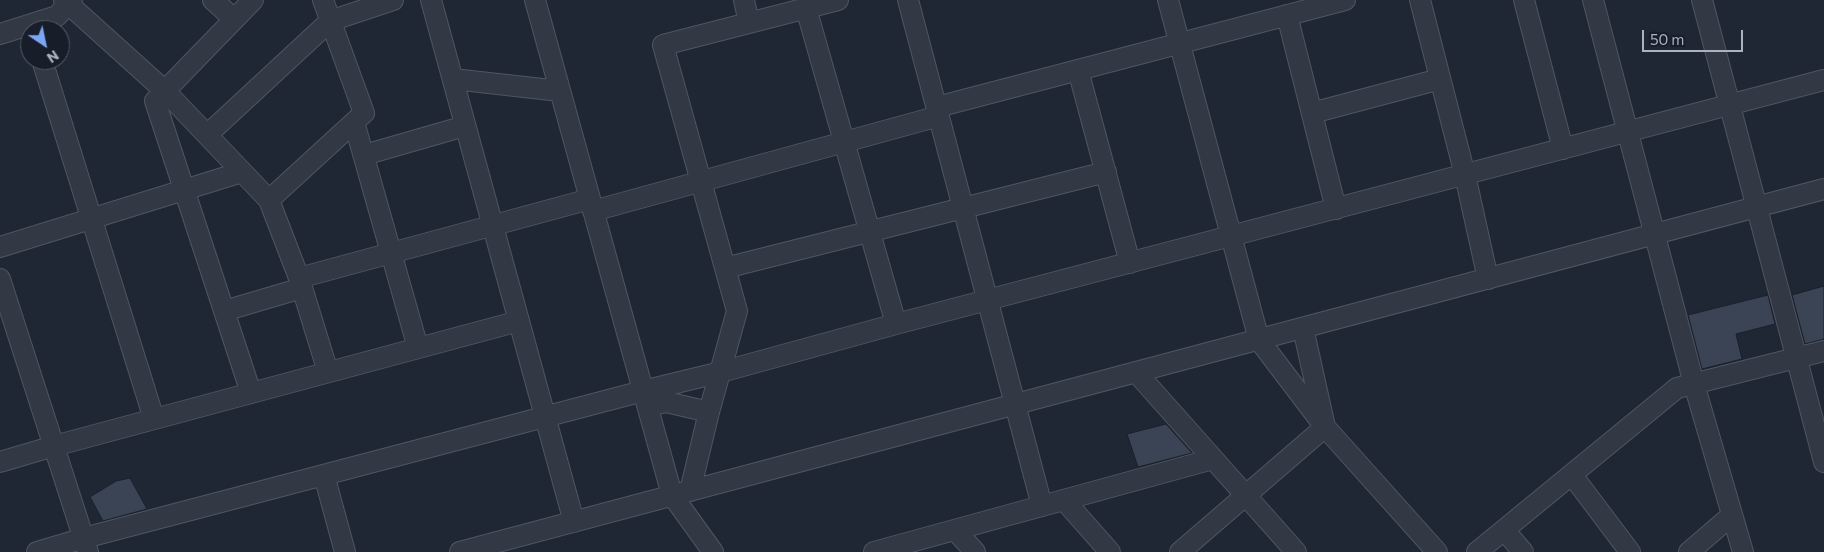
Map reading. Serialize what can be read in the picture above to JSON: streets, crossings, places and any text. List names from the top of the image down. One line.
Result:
{"scale_bar":"50 m","north":"bottom right"}
